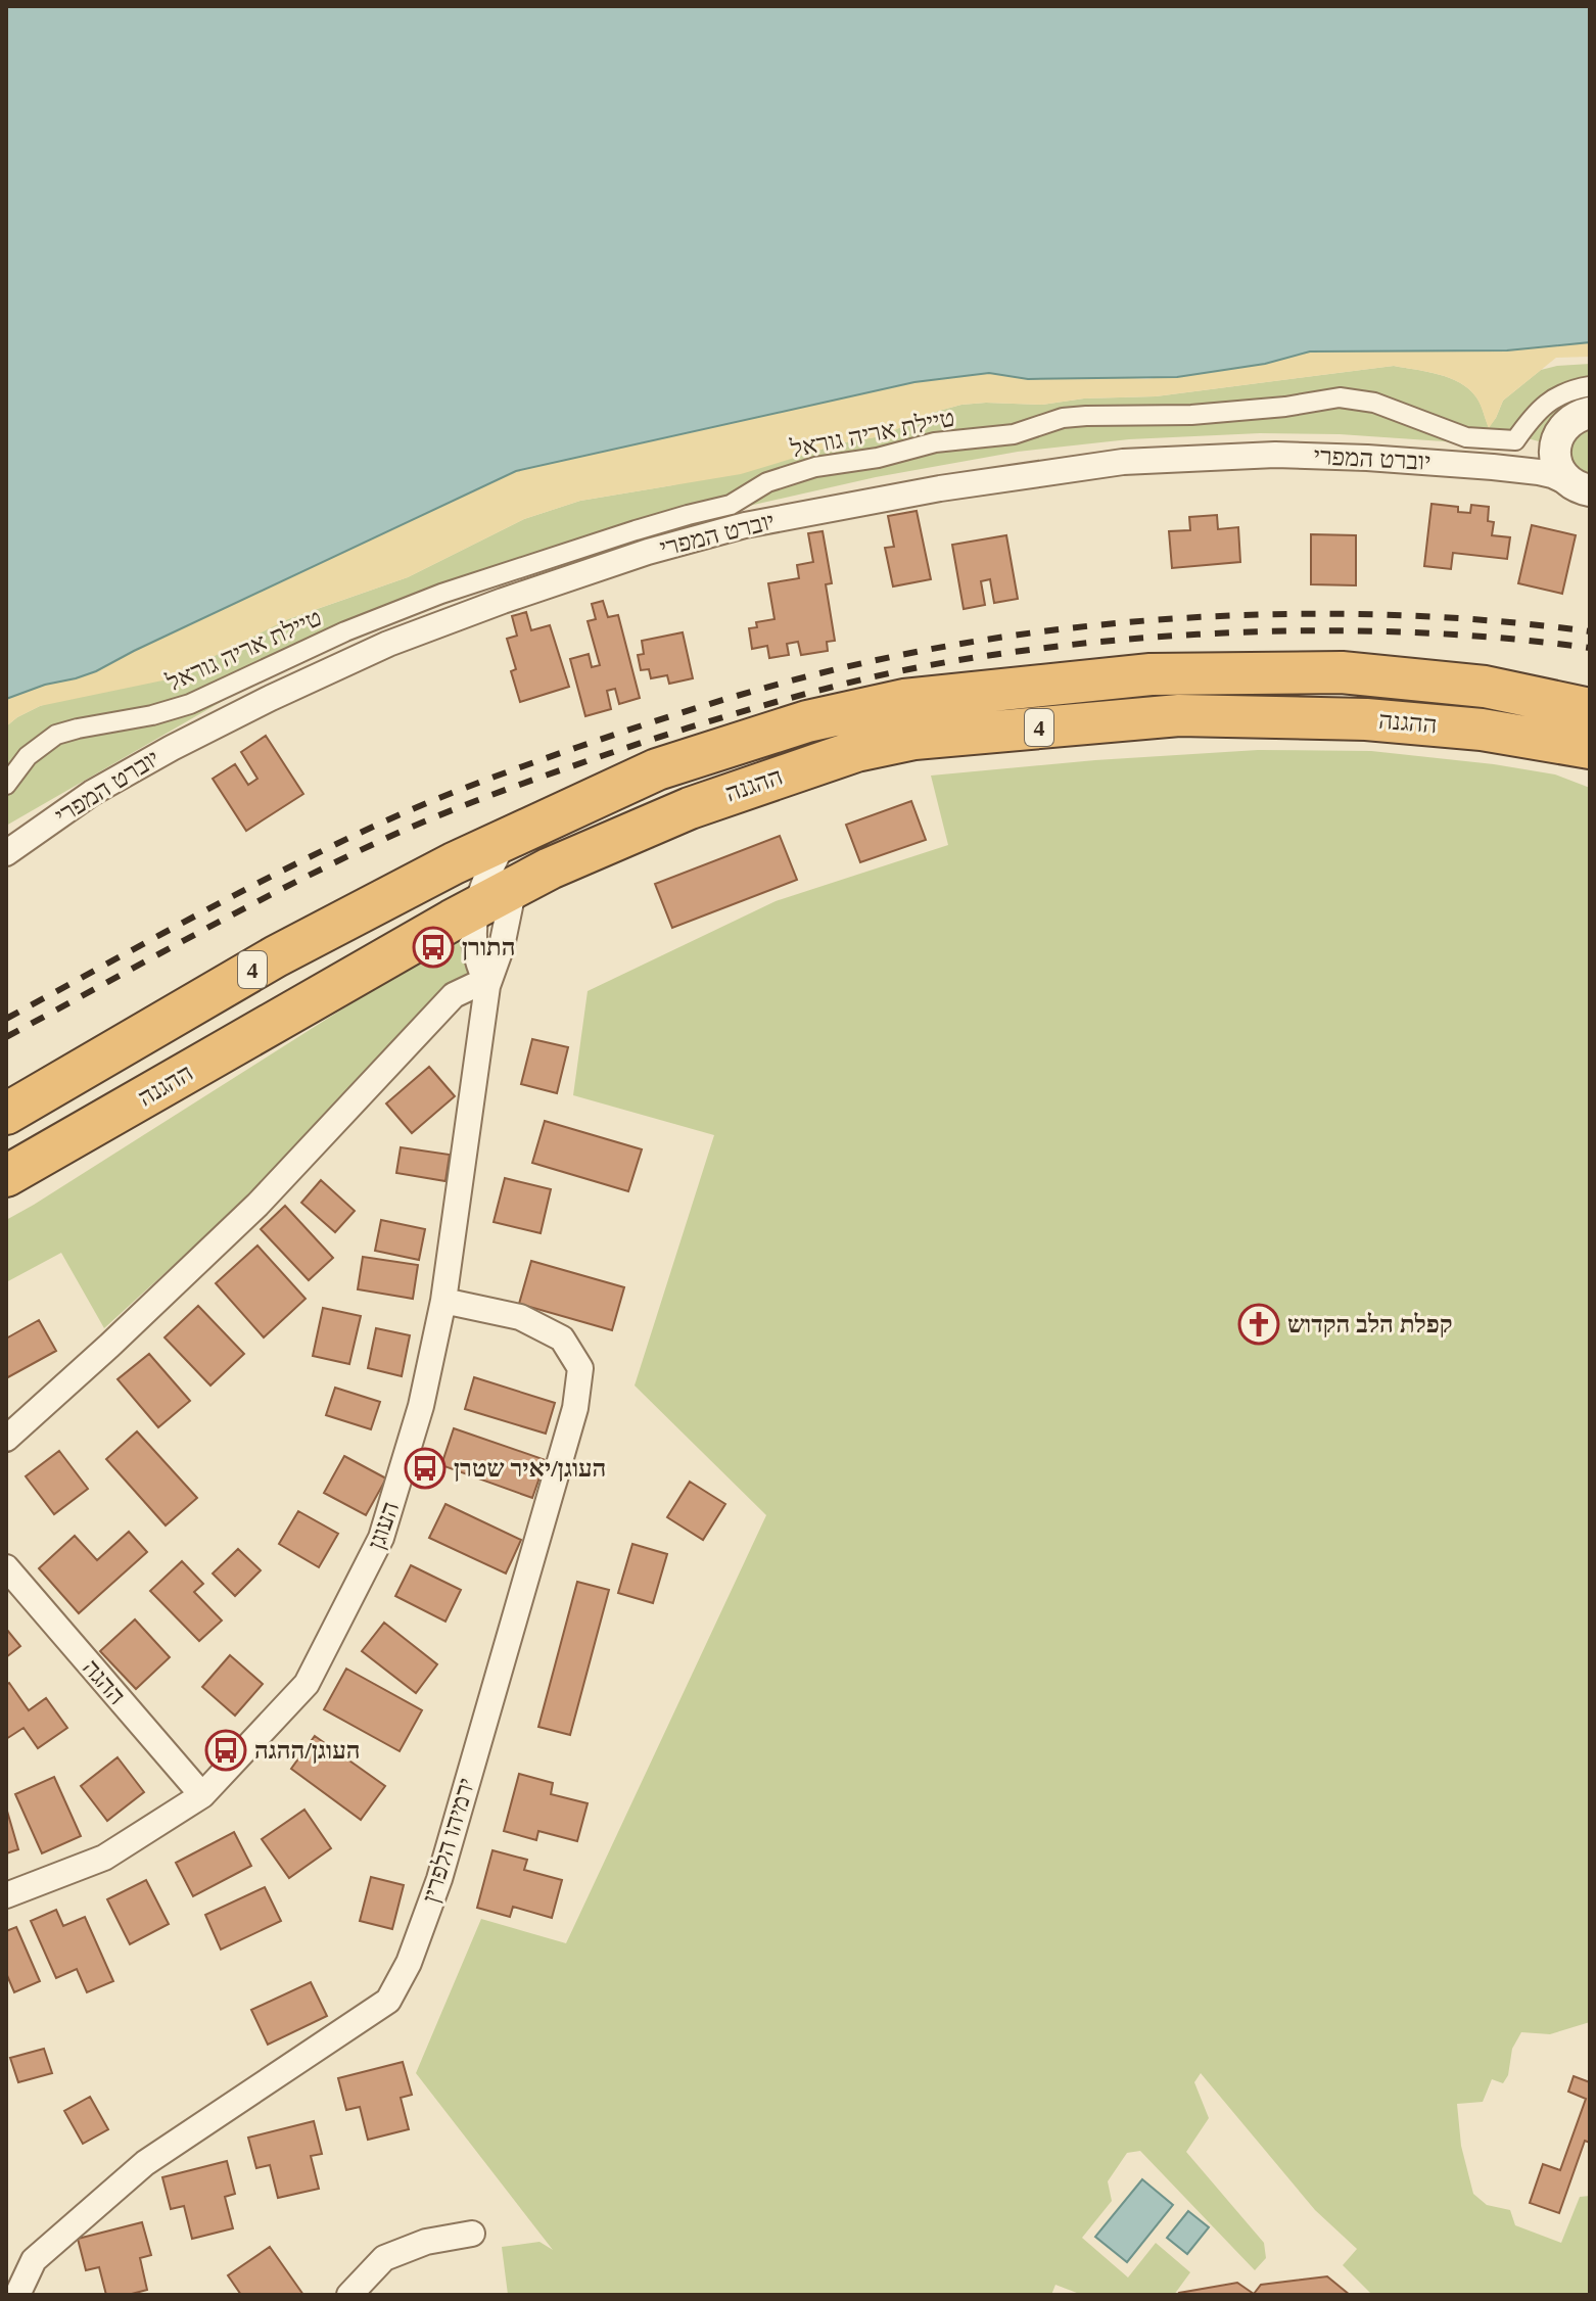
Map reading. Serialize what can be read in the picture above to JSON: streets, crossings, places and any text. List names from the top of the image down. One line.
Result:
{"streets":{"highway":["ההגנה","4"],"street":["טיילת אריה גוראל","יוברט המפרי","העוגן","ההגה","ירמיהו הלפרין"]},"crossings":[["ההגנה","העוגן"],["העוגן","ההגה"],["העוגן","ירמיהו הלפרין"]],"places":{"bus stop":["התורן","העוגן/יאיר שטרן","העוגן/ההגה"],"church":["קפלת הלב הקדוש"]}}
